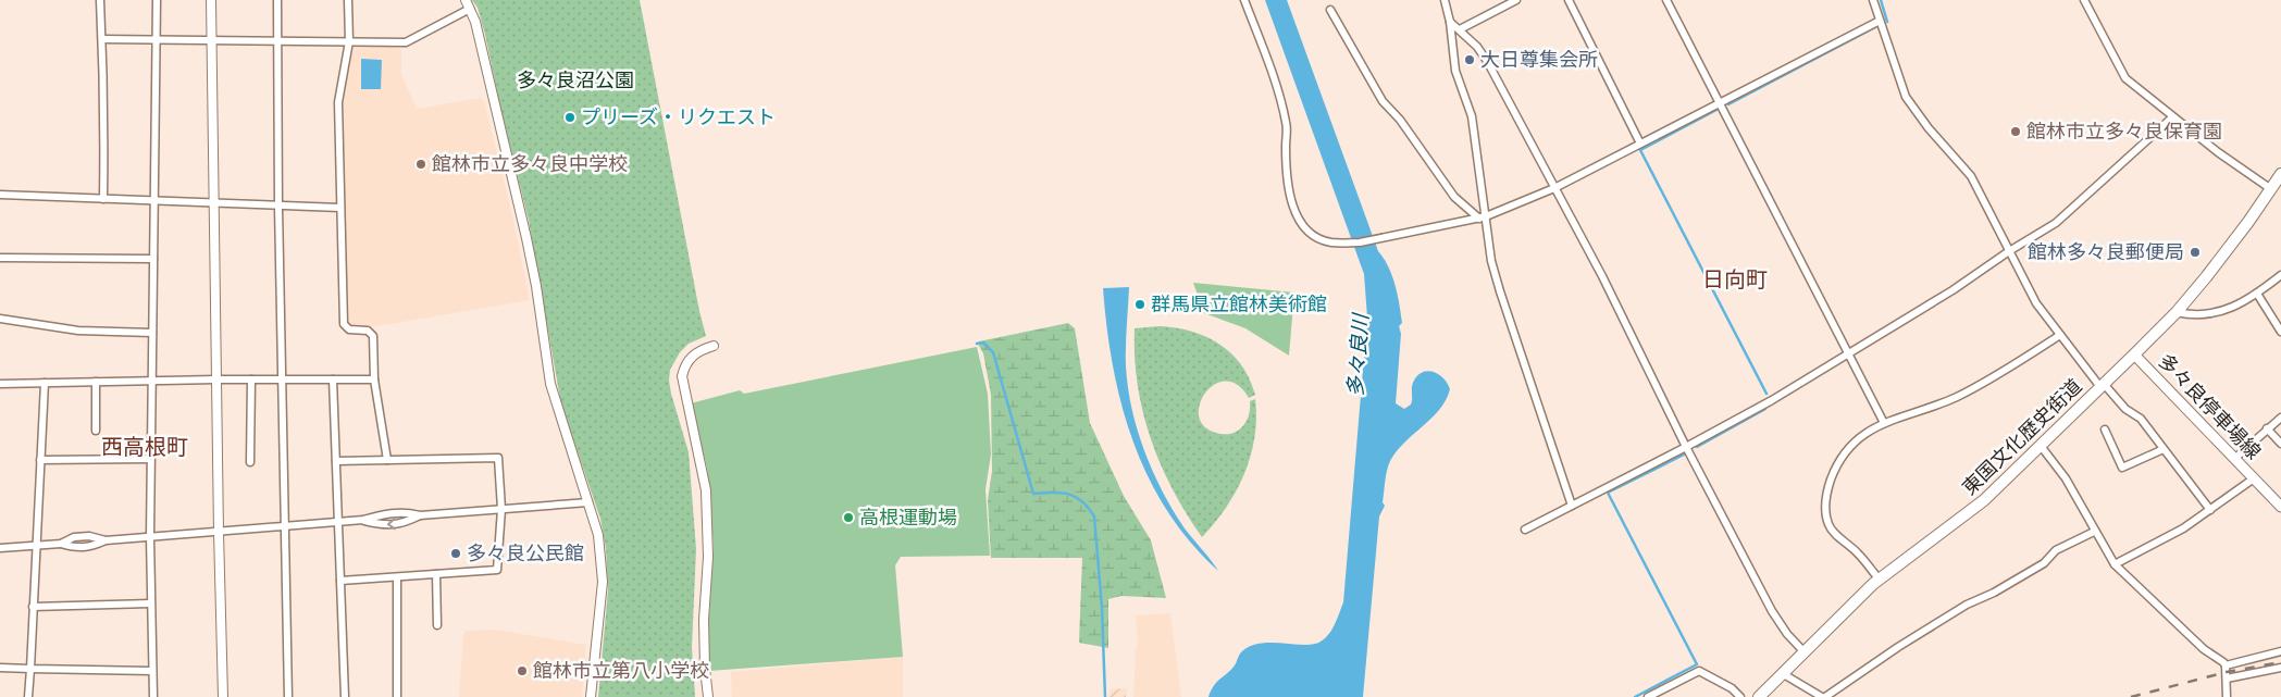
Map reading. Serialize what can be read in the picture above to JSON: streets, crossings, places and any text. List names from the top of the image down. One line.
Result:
{"streets":{"highway":["東国文化歴史街道"],"main road":["多々良停車場線"]},"crossings":[["多々良停車場線","東国文化歴史街道"]],"districts":["日向町","西高根町"],"water":["多々良川"],"parks":["多々良沼公園"],"places":["大日尊集会所","プリーズ・リクエスト","館林市立多々良保育園","館林市立多々良中学校","館林多々良郵便局","群馬県立館林美術館","高根運動場","多々良公民館","館林市立第八小学校"]}
